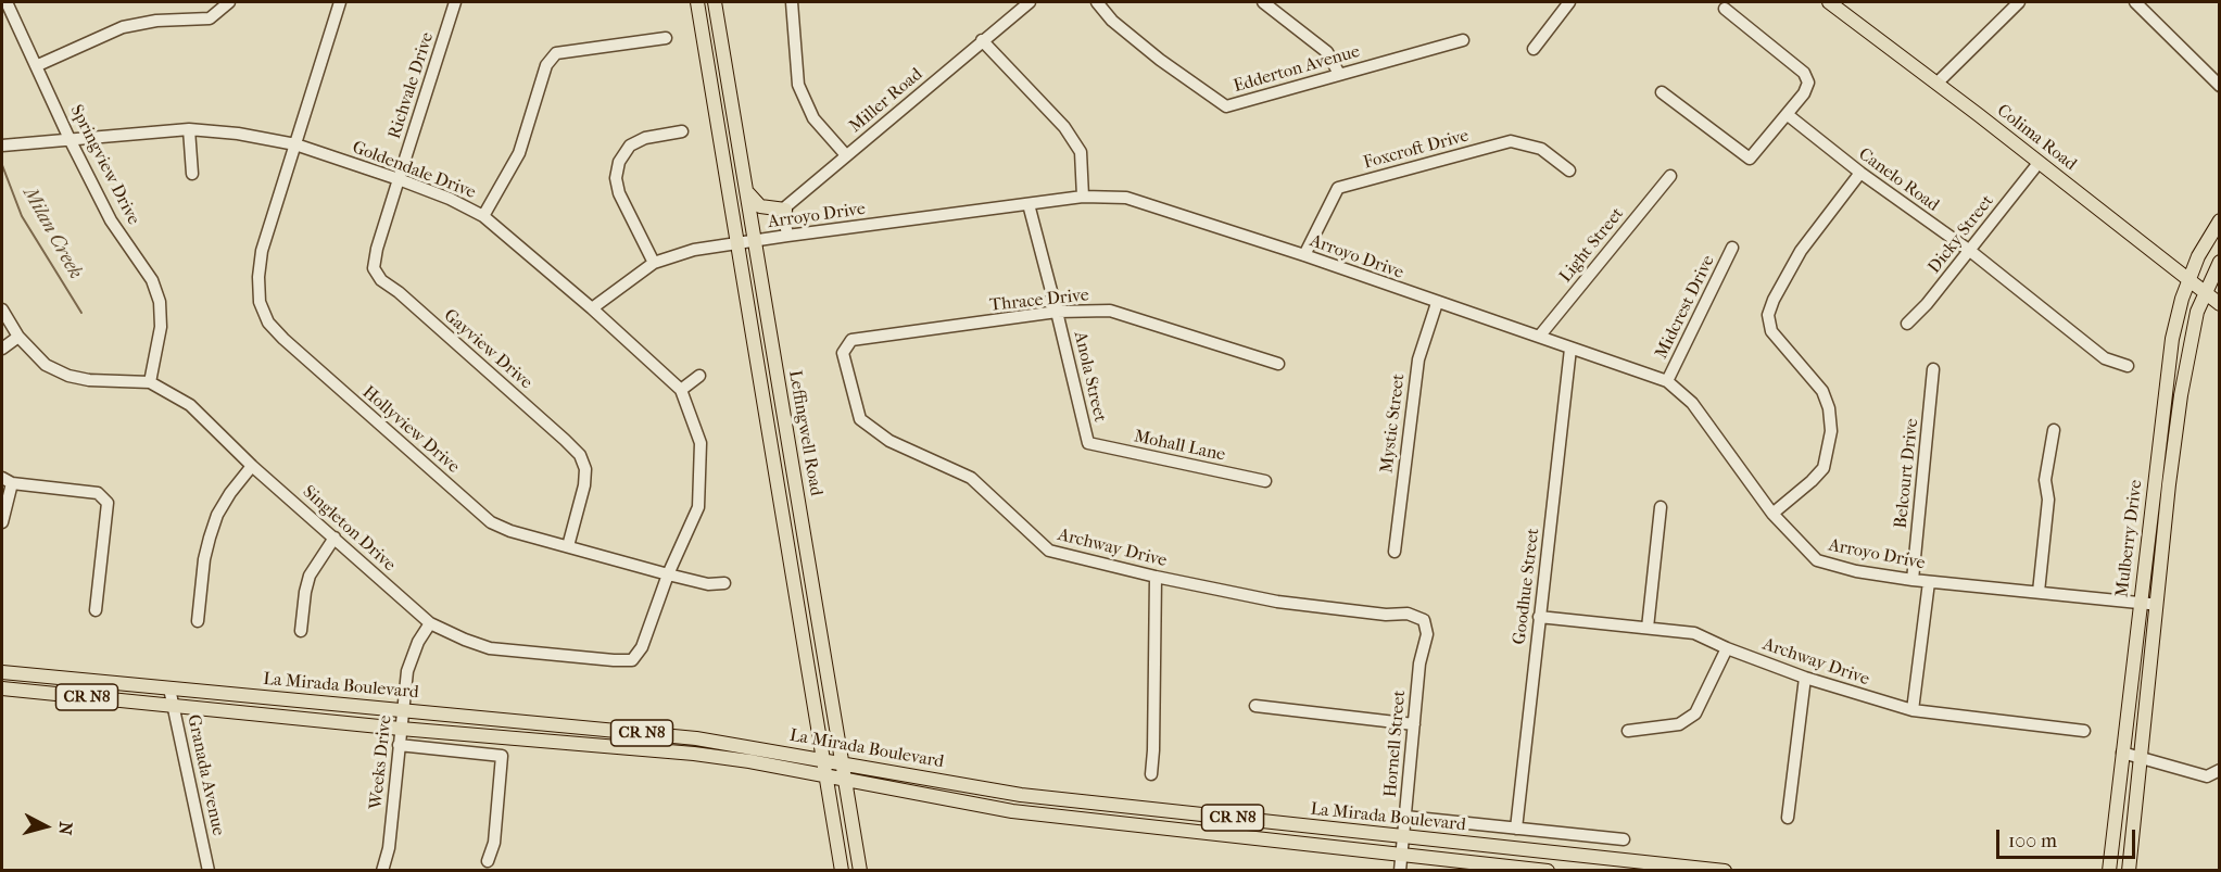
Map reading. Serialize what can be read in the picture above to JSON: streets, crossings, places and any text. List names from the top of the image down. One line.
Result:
{"streets":{"main road":["Colima Road","Leffingwell Road","Mulberry Drive","La Mirada Boulevard","CR N8"],"street":["Edderton Avenue","Richvale Drive","Miller Road","Foxcroft Drive","Springview Drive","Goldendale Drive","Canelo Road","Arroyo Drive","Dicky Street","Light Street","Thrace Drive","Midcrest Drive","Gayview Drive","Anola Street","Mystic Street","Hollyview Drive","Mohall Lane","Belcourt Drive","Singleton Drive","Archway Drive","Goodhue Street","Hornell Street","Weeks Drive","Granada Avenue"]},"crossings":[["Richvale Drive","Goldendale Drive"],["Richvale Drive","Gayview Drive"],["Colima Road","Dicky Street"],["Colima Road","Mulberry Drive"],["Foxcroft Drive","Arroyo Drive"],["Springview Drive","Goldendale Drive"],["Springview Drive","Singleton Drive"],["Goldendale Drive","Arroyo Drive"],["Goldendale Drive","Gayview Drive"],["Goldendale Drive","Hollyview Drive"],["Goldendale Drive","Singleton Drive"],["Canelo Road","Dicky Street"],["Arroyo Drive","Light Street"],["Arroyo Drive","Midcrest Drive"],["Arroyo Drive","Anola Street"],["Arroyo Drive","Mystic Street"],["Arroyo Drive","Leffingwell Road"],["Arroyo Drive","Belcourt Drive"],["Arroyo Drive","Mulberry Drive"],["Arroyo Drive","Goodhue Street"],["Thrace Drive","Anola Street"],["Thrace Drive","Archway Drive"],["Gayview Drive","Hollyview Drive"],["Anola Street","Mohall Lane"],["Hollyview Drive","Singleton Drive"],["Leffingwell Road","La Mirada Boulevard"],["Singleton Drive","Weeks Drive"],["Archway Drive","Goodhue Street"],["Archway Drive","Hornell Street"],["Goodhue Street","La Mirada Boulevard"],["La Mirada Boulevard","Hornell Street"],["La Mirada Boulevard","Weeks Drive"],["La Mirada Boulevard","Granada Avenue"]],"water":["Milan Creek"],"scale_bar":"100 m","north":"right"}
